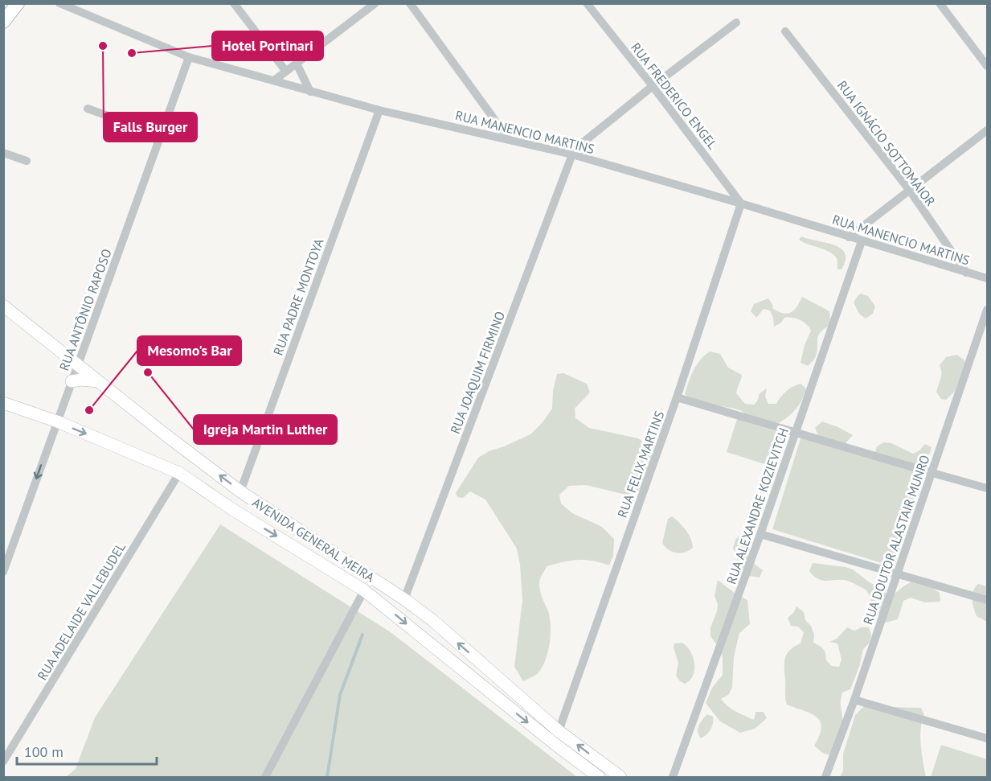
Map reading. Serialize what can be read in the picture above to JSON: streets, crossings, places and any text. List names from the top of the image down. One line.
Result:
{"streets":{"main road":["AVENIDA GENERAL MEIRA"],"street":["RUA FREDERICO ENGEL","RUA MANENCIO MARTINS","RUA IGNÁCIO SOTTOMAIOR","RUA PADRE MONTOYA","RUA ANTÔNIO RAPOSO","RUA JOAQUIM FIRMINO","RUA FELIX MARTINS","RUA ALEXANDRE KOZIEVITCH","RUA DOUTOR ALASTAIR MUNRO","RUA ADELAIDE VALLEBUDEL"]},"crossings":[["RUA FREDERICO ENGEL","RUA MANENCIO MARTINS"],["RUA FREDERICO ENGEL","RUA FELIX MARTINS"],["RUA MANENCIO MARTINS","RUA IGNÁCIO SOTTOMAIOR"],["RUA MANENCIO MARTINS","RUA PADRE MONTOYA"],["RUA MANENCIO MARTINS","RUA ANTÔNIO RAPOSO"],["RUA MANENCIO MARTINS","RUA JOAQUIM FIRMINO"],["RUA MANENCIO MARTINS","RUA FELIX MARTINS"],["RUA MANENCIO MARTINS","RUA ALEXANDRE KOZIEVITCH"],["RUA PADRE MONTOYA","AVENIDA GENERAL MEIRA"],["RUA ANTÔNIO RAPOSO","AVENIDA GENERAL MEIRA"],["RUA JOAQUIM FIRMINO","AVENIDA GENERAL MEIRA"],["RUA FELIX MARTINS","AVENIDA GENERAL MEIRA"],["AVENIDA GENERAL MEIRA","RUA ADELAIDE VALLEBUDEL"]],"places":["Falls Burger","Hotel Portinari","Igreja Martin Luther","Mesomo's Bar"],"scale_bar":"100 m"}
